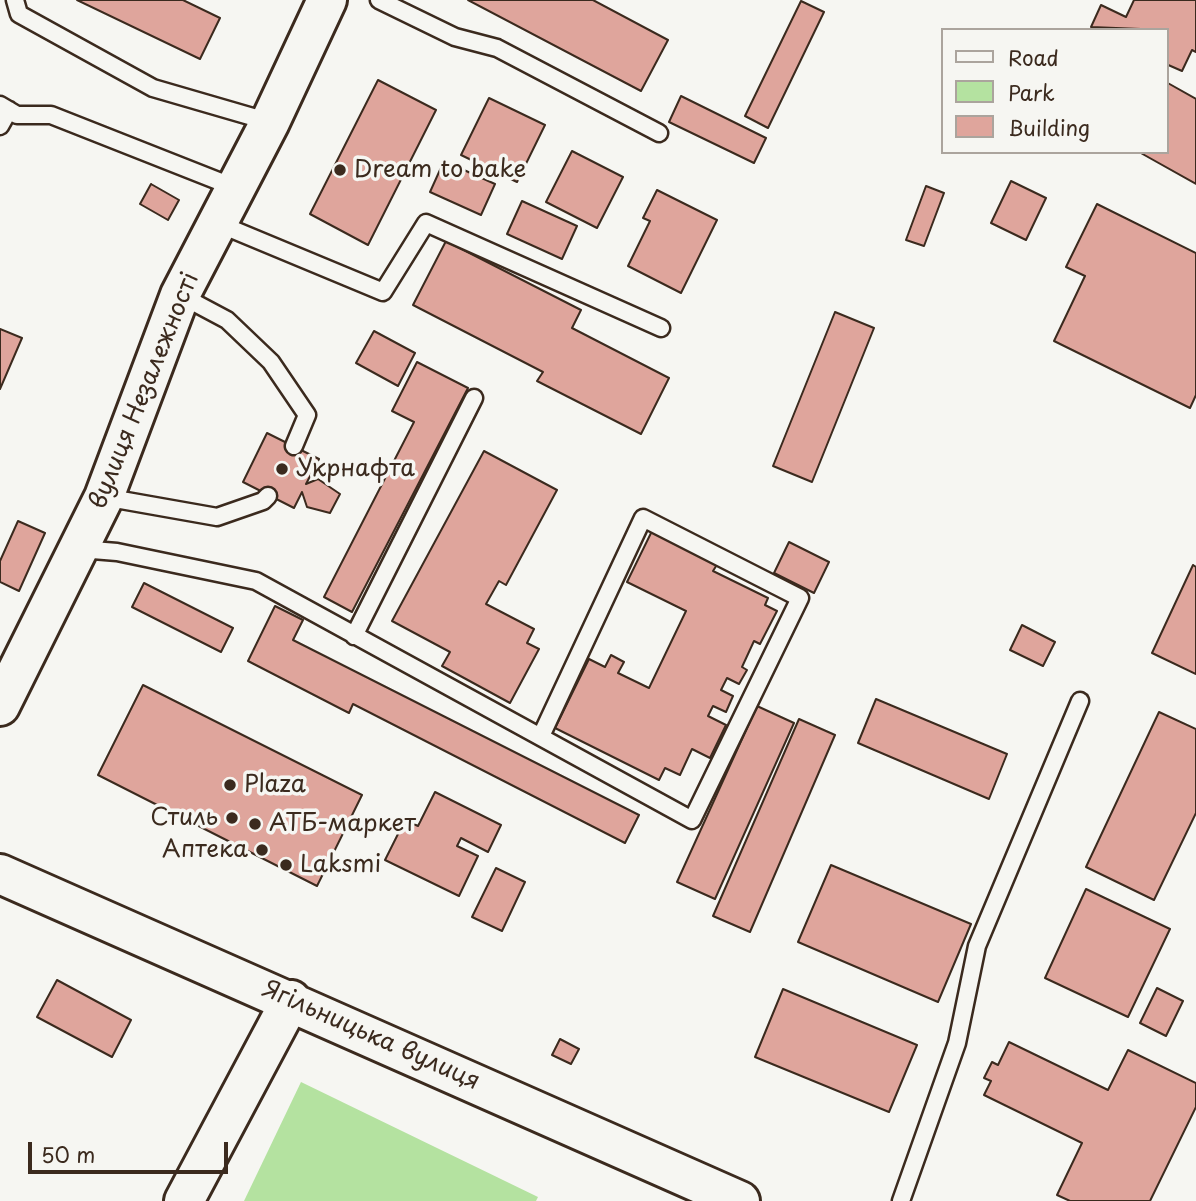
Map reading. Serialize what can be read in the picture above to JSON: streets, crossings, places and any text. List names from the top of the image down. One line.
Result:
{"streets":{"main road":["вулиця Незалежності","Ягільницька вулиця"]},"places":["Dream to bake","Укрнафта","Plaza","Стиль","АТБ-маркет","Аптека","Laksmi"],"legend":["Road","Park","Building"],"scale_bar":"50 m"}
